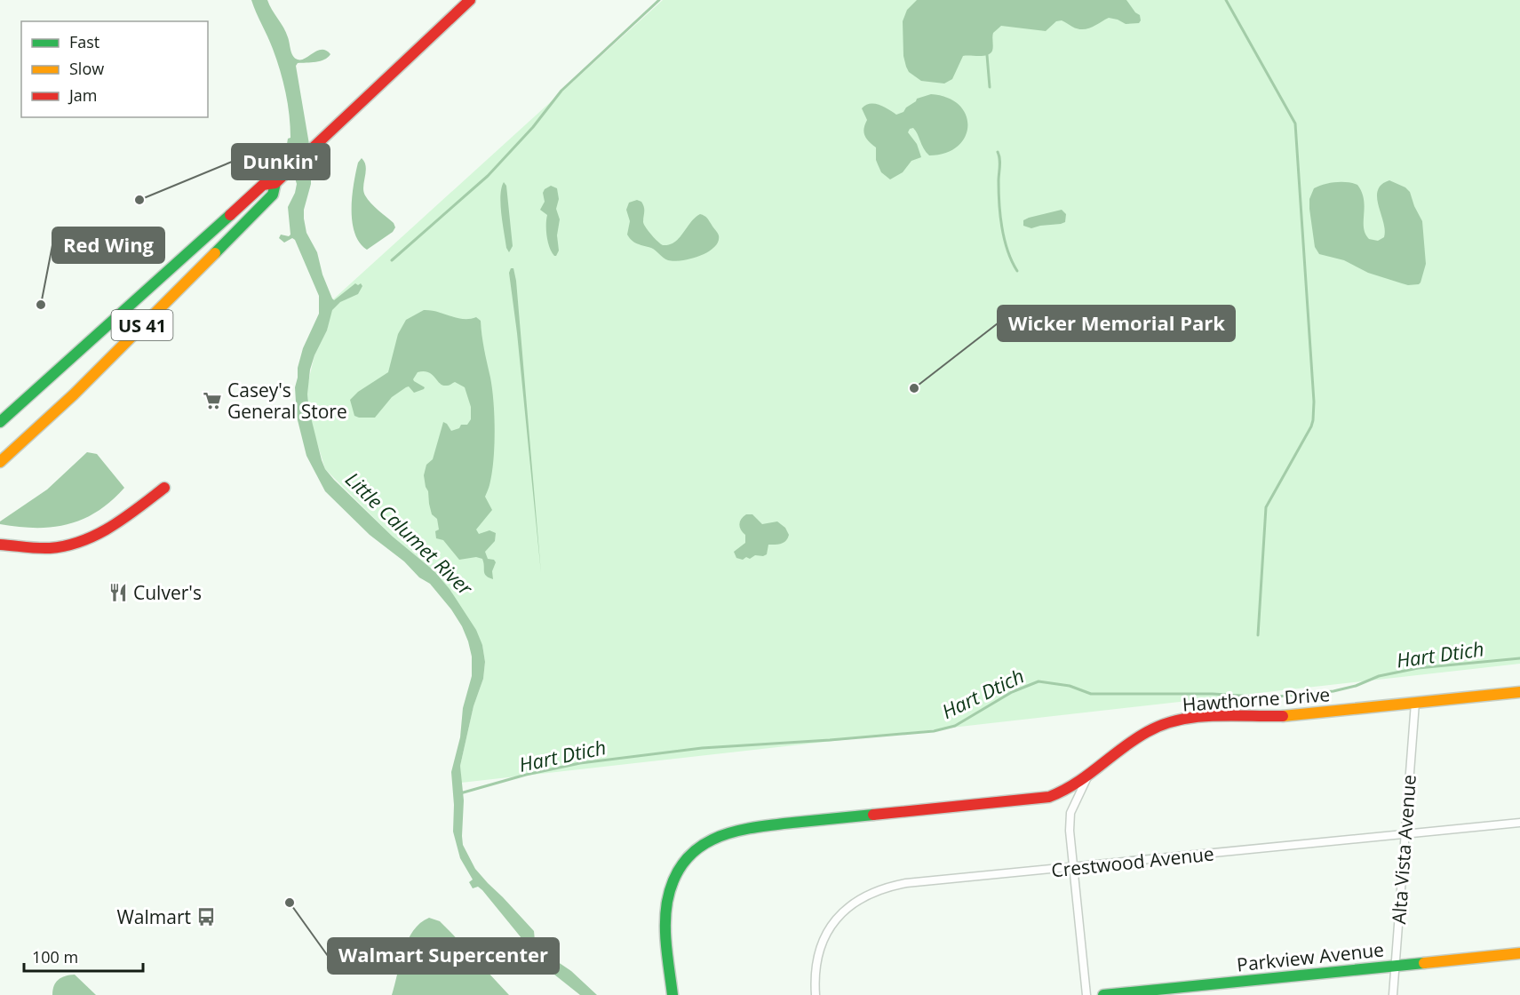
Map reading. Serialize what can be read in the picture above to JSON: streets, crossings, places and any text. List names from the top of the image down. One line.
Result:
{"streets":{"main road":["US 41","Hawthorne Drive","Parkview Avenue"],"street":["Alta Vista Avenue","Crestwood Avenue"]},"crossings":[["Hawthorne Drive","Alta Vista Avenue"],["Alta Vista Avenue","Crestwood Avenue"],["Alta Vista Avenue","Parkview Avenue"]],"water":["Little Calumet River","Hart Dtich"],"places":{"other":["Dunkin'","Red Wing","Wicker Memorial Park","Walmart Supercenter"],"supermarket":["Casey's General Store"],"restaurant":["Culver's"],"bus stop":["Walmart"]},"legend":["Fast","Slow","Jam"],"scale_bar":"100 m"}
